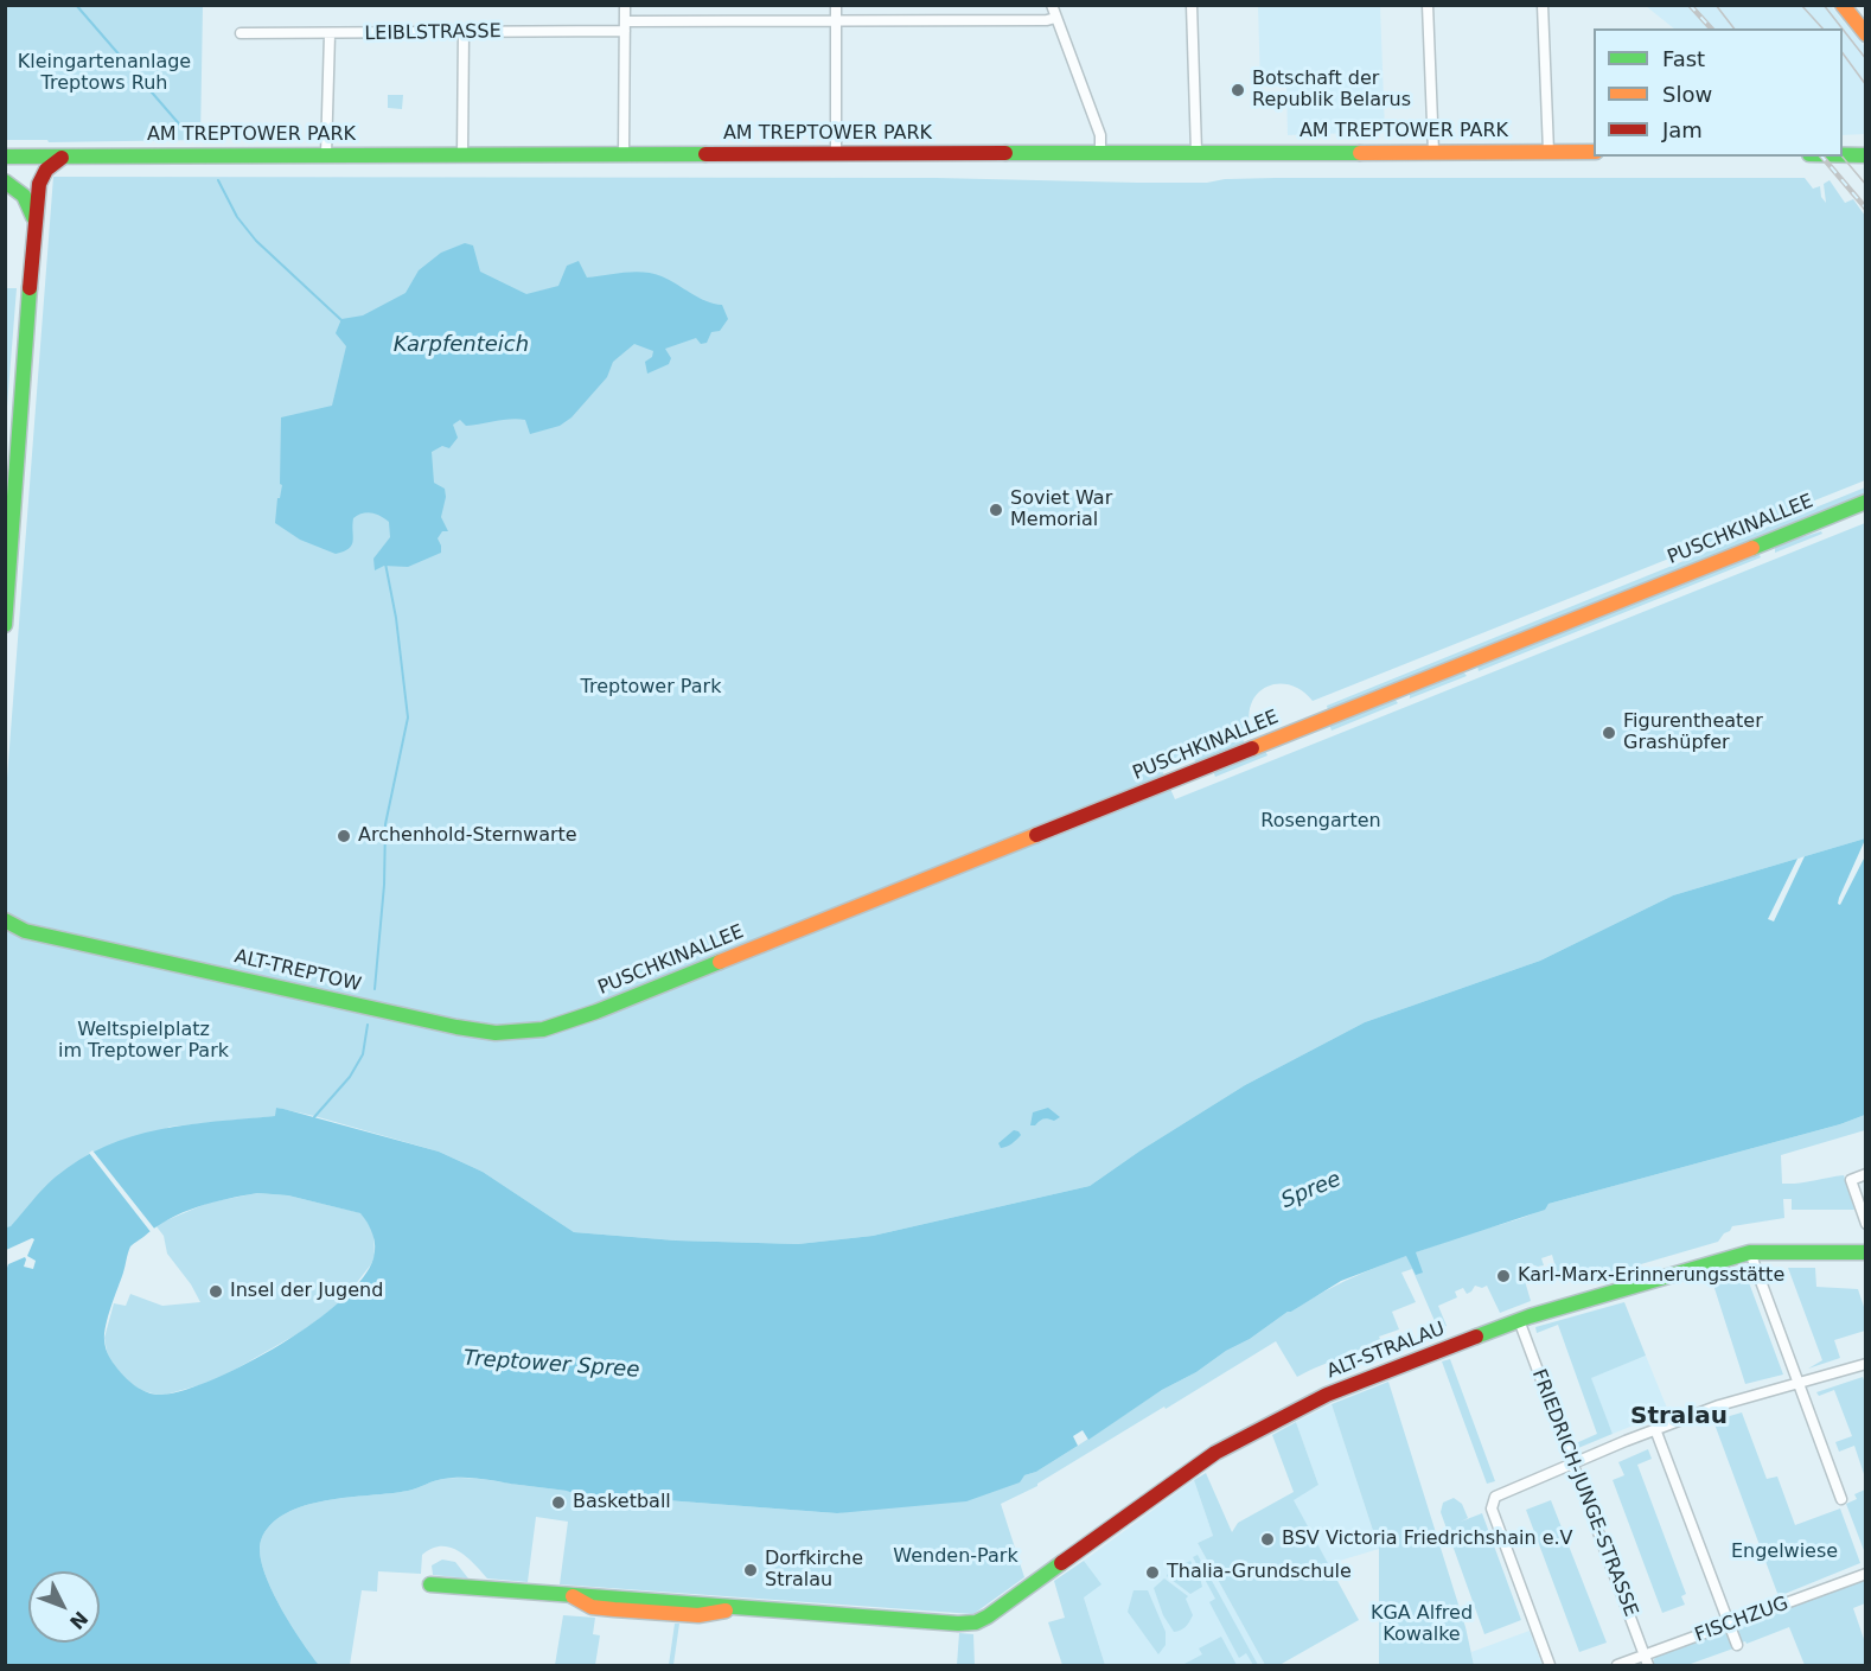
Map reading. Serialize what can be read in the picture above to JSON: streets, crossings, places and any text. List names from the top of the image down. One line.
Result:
{"streets":{"main road":["AM TREPTOWER PARK","PUSCHKINALLEE","ALT-TREPTOW","ALT-STRALAU"],"street":["LEIBLSTRASSE","FRIEDRICH-JUNGE-STRASSE","FISCHZUG"]},"crossings":[["PUSCHKINALLEE","ALT-TREPTOW"],["ALT-STRALAU","FRIEDRICH-JUNGE-STRASSE"],["FRIEDRICH-JUNGE-STRASSE","FISCHZUG"]],"districts":["Stralau"],"water":["Karpfenteich","Spree","Treptower Spree"],"parks":["Kleingartenanlage Treptows Ruh","Treptower Park","Rosengarten","Weltspielplatz im Treptower Park","Engelwiese","Wenden-Park","KGA Alfred Kowalke"],"places":["Botschaft der Republik Belarus","Soviet War Memorial","Figurentheater Grashüpfer","Archenhold-Sternwarte","Karl-Marx-Erinnerungsstätte","Insel der Jugend","Basketball","BSV Victoria Friedrichshain e.V","Dorfkirche Stralau","Thalia-Grundschule"],"legend":["Fast","Slow","Jam"],"north":"bottom right"}
